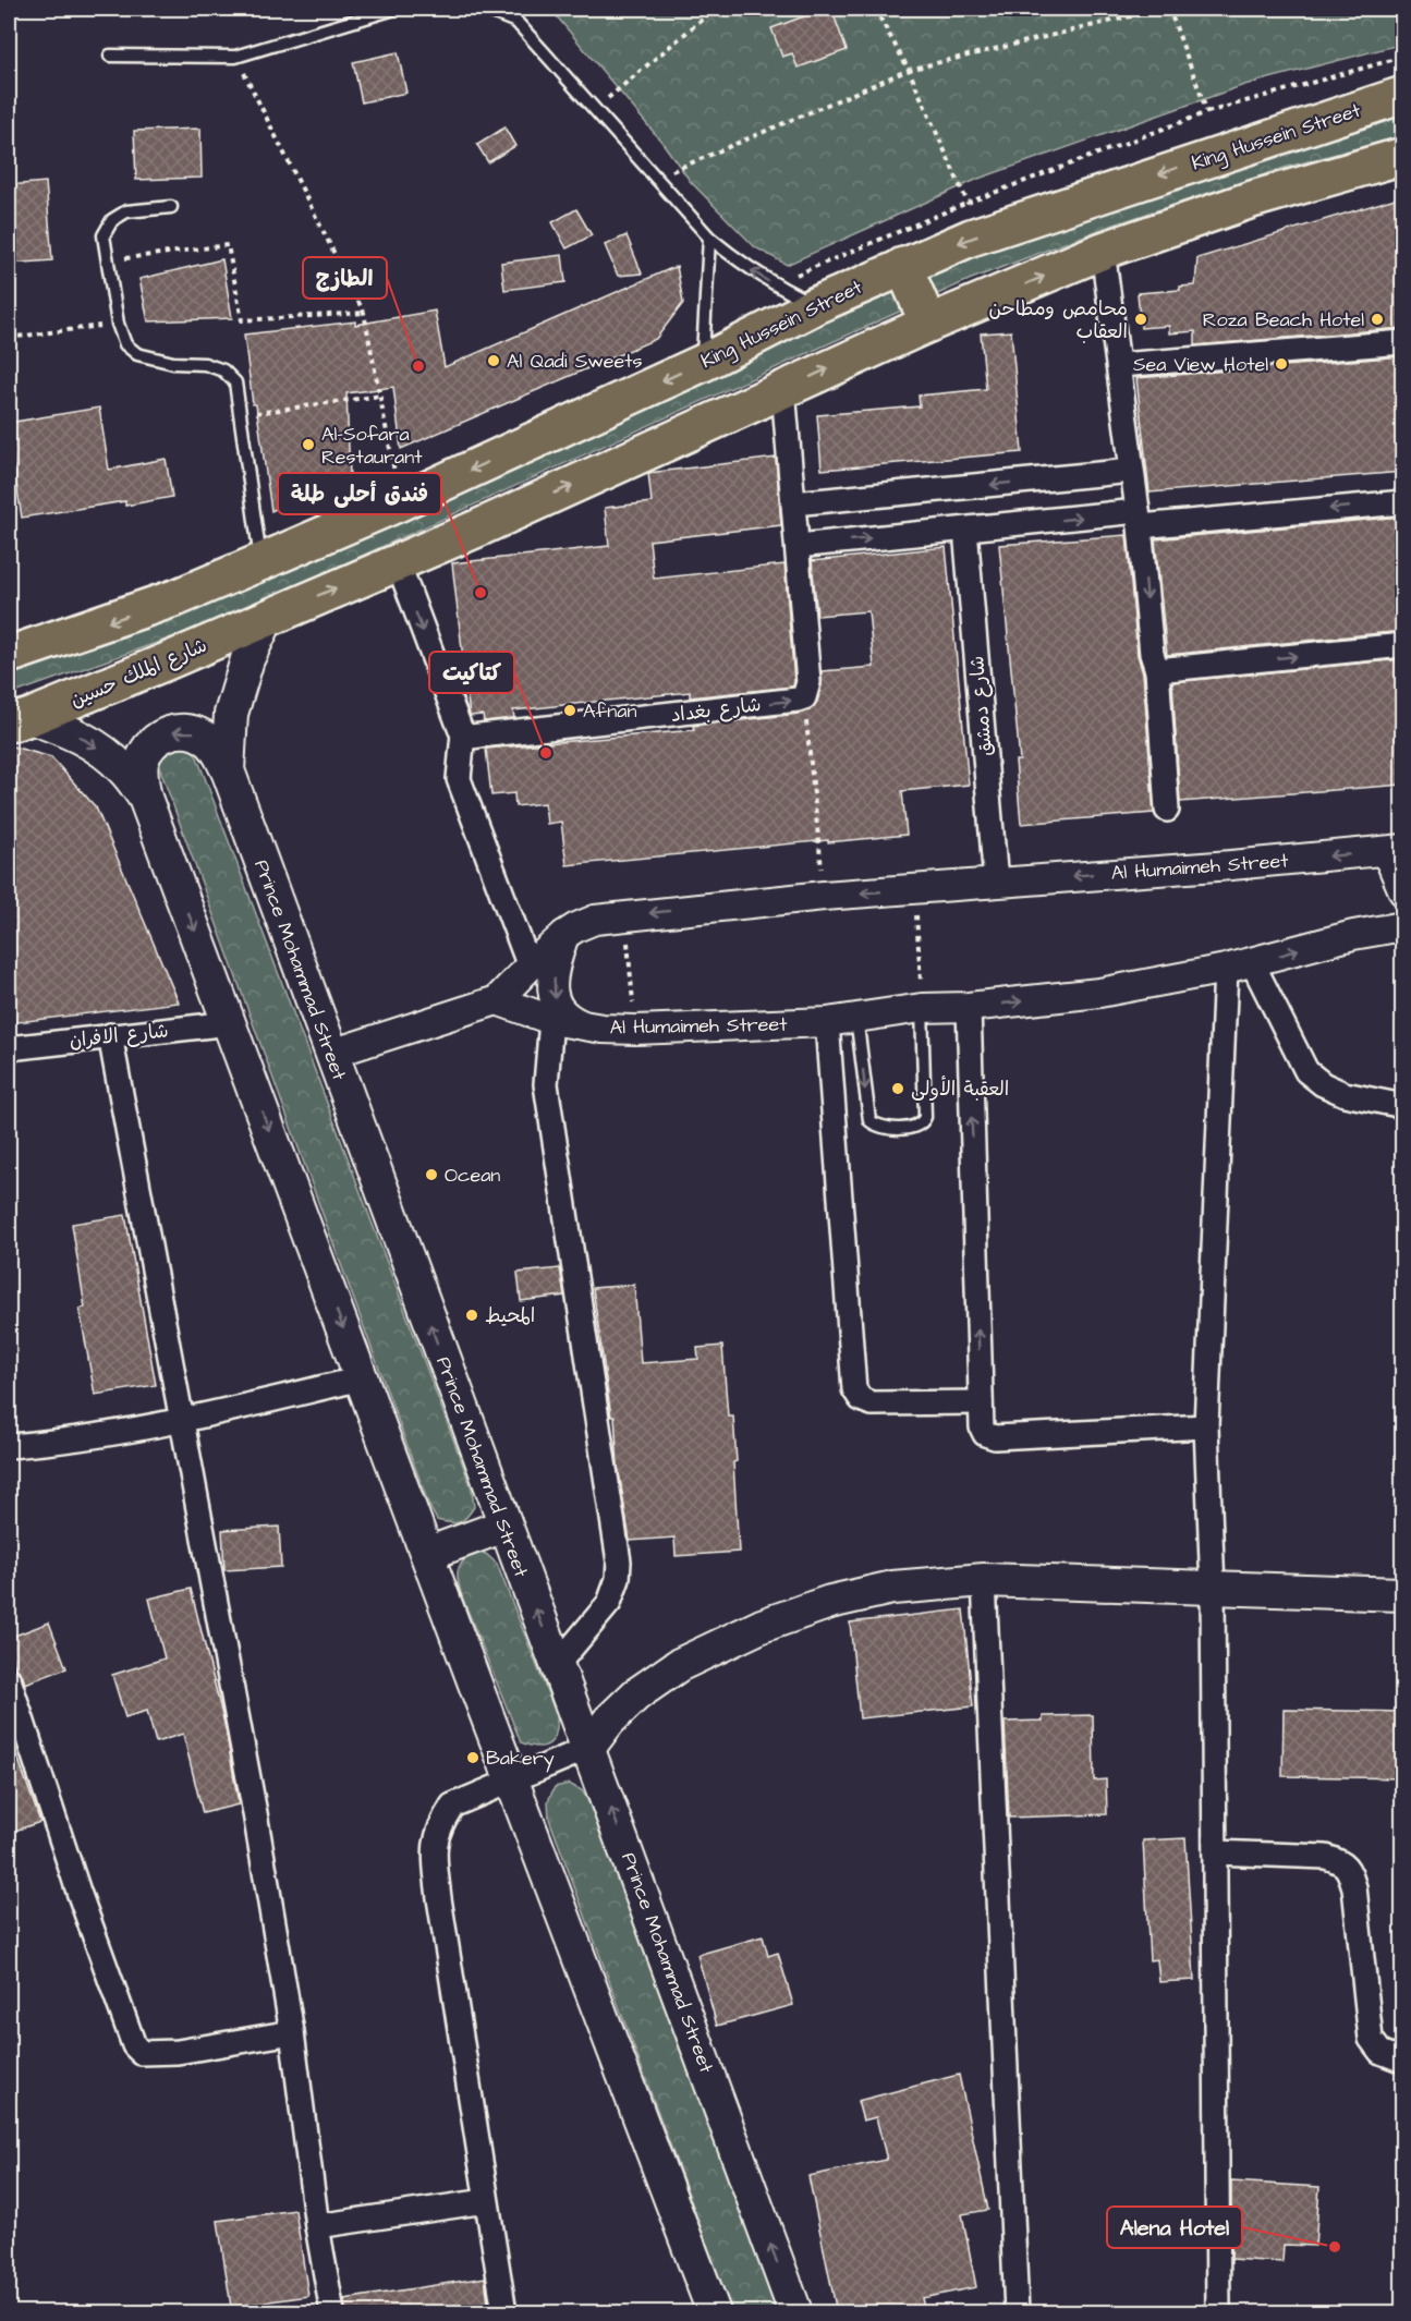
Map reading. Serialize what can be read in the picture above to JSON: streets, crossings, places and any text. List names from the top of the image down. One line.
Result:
{"streets":{"highway":["King Hussein Street","شارع الملك حسين"],"main road":["Prince Mohammad Street"],"street":["شارع دمشق","شارع بغداد","Al Humaimeh Street","شارع الافران"]},"crossings":[["شارع الملك حسين","Prince Mohammad Street"],["شارع دمشق","Al Humaimeh Street"]],"one_way":["شارع بغداد"],"places":["محامص ومطاحن العقاب","Roza Beach Hotel","Al Qadi Sweets","Sea View Hotel","الطازج","Al-Sofara Restaurant","فندق أحلى طلة","Afnan","كتاكيت","العقبة الأولى","Ocean","المحيط","Bakery","Alena Hotel"]}
